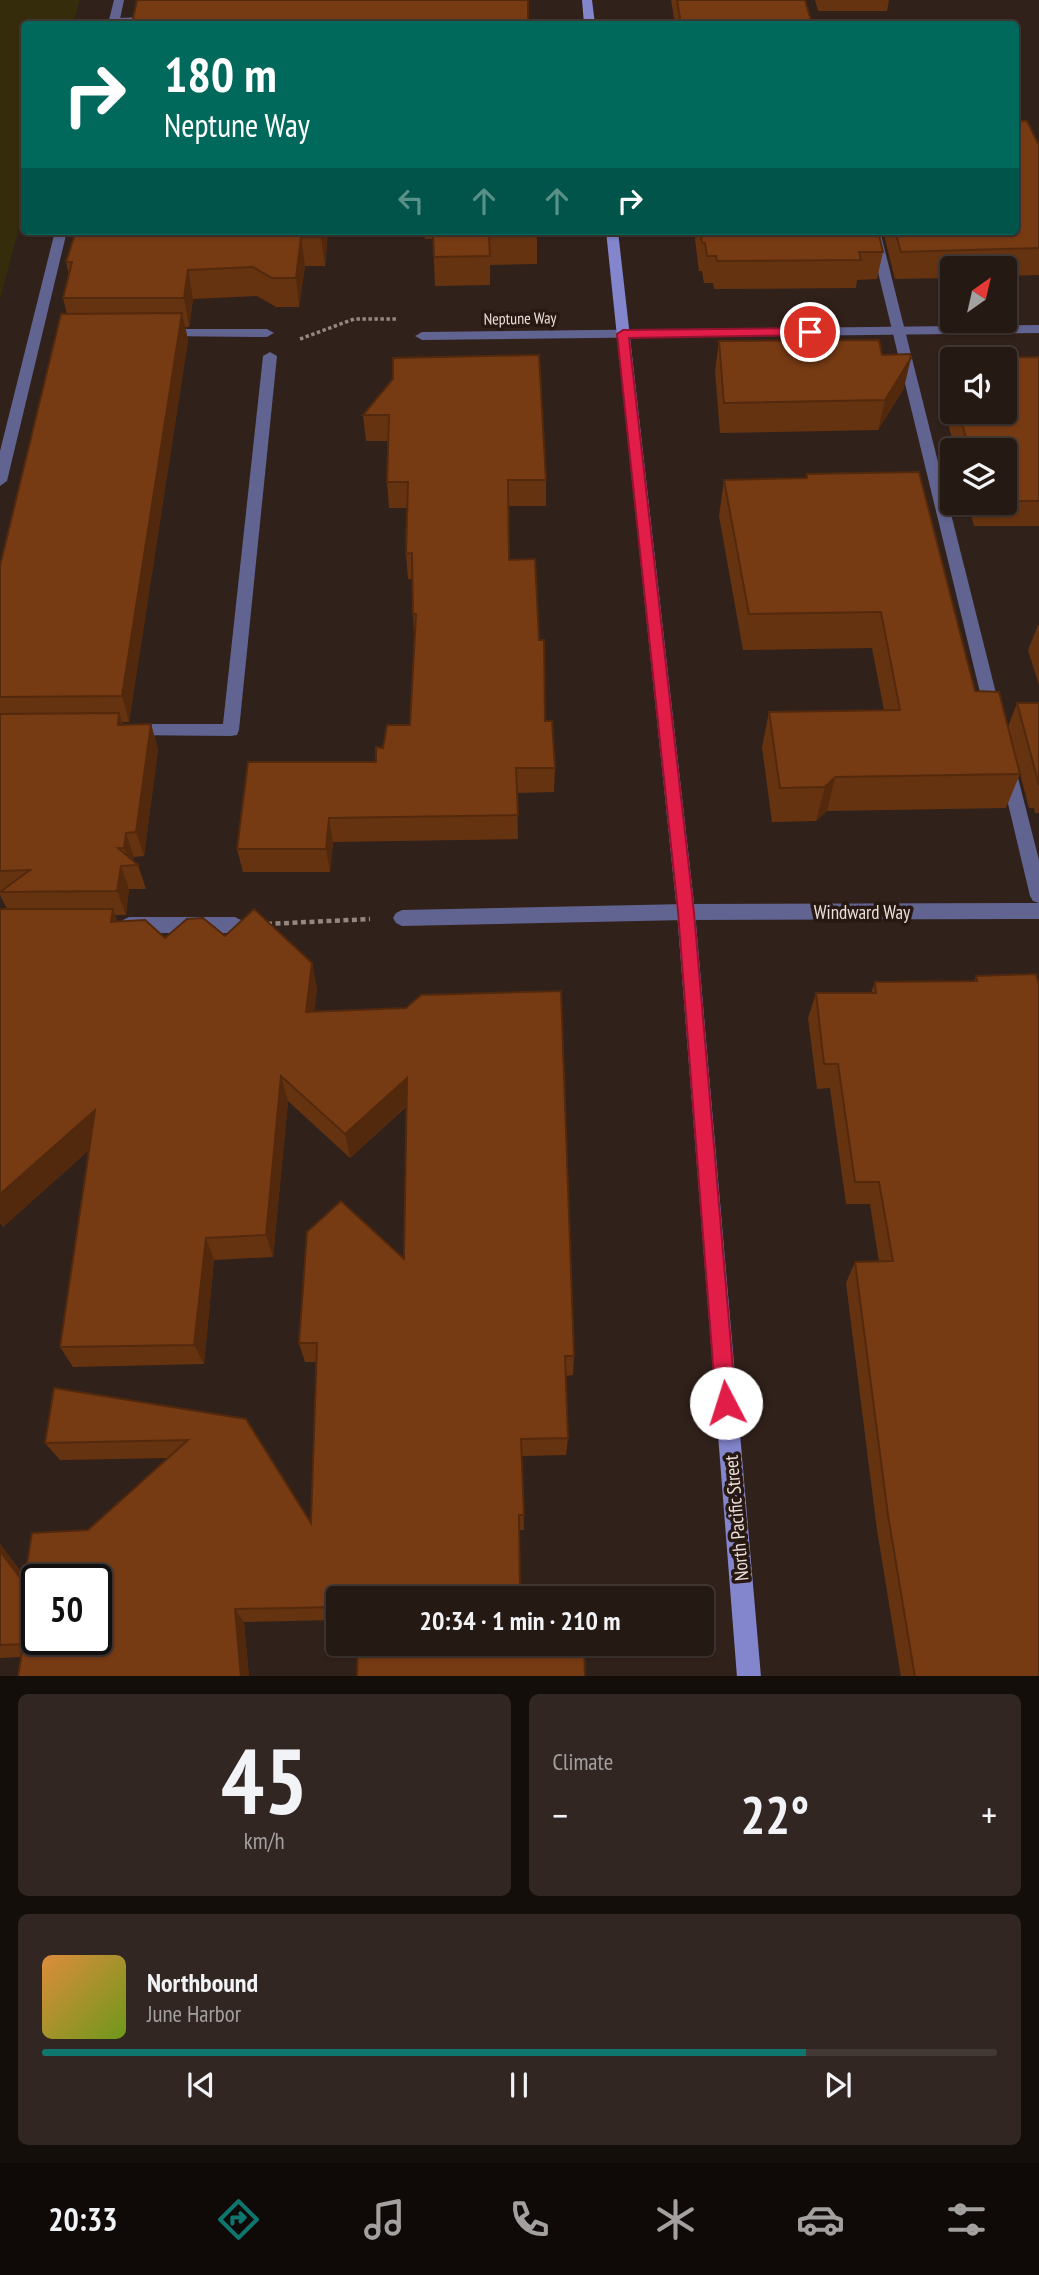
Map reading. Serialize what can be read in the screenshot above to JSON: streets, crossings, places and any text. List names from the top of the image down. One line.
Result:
{"streets":{"main road":["North Pacific Street"],"street":["Neptune Way","Windward Way"]},"crossings":[["Neptune Way","North Pacific Street"],["Windward Way","North Pacific Street"]],"north":"top right","page":{"turn":["180 m","Neptune Way"],"limit":"50","trip":"20:34 · 1 min · 210 m","tile":[["45","km/h"],"Climate"],"heat":["−","22°","+"],"song":["Northbound","June Harbor"],"tabs":"20:33"}}
